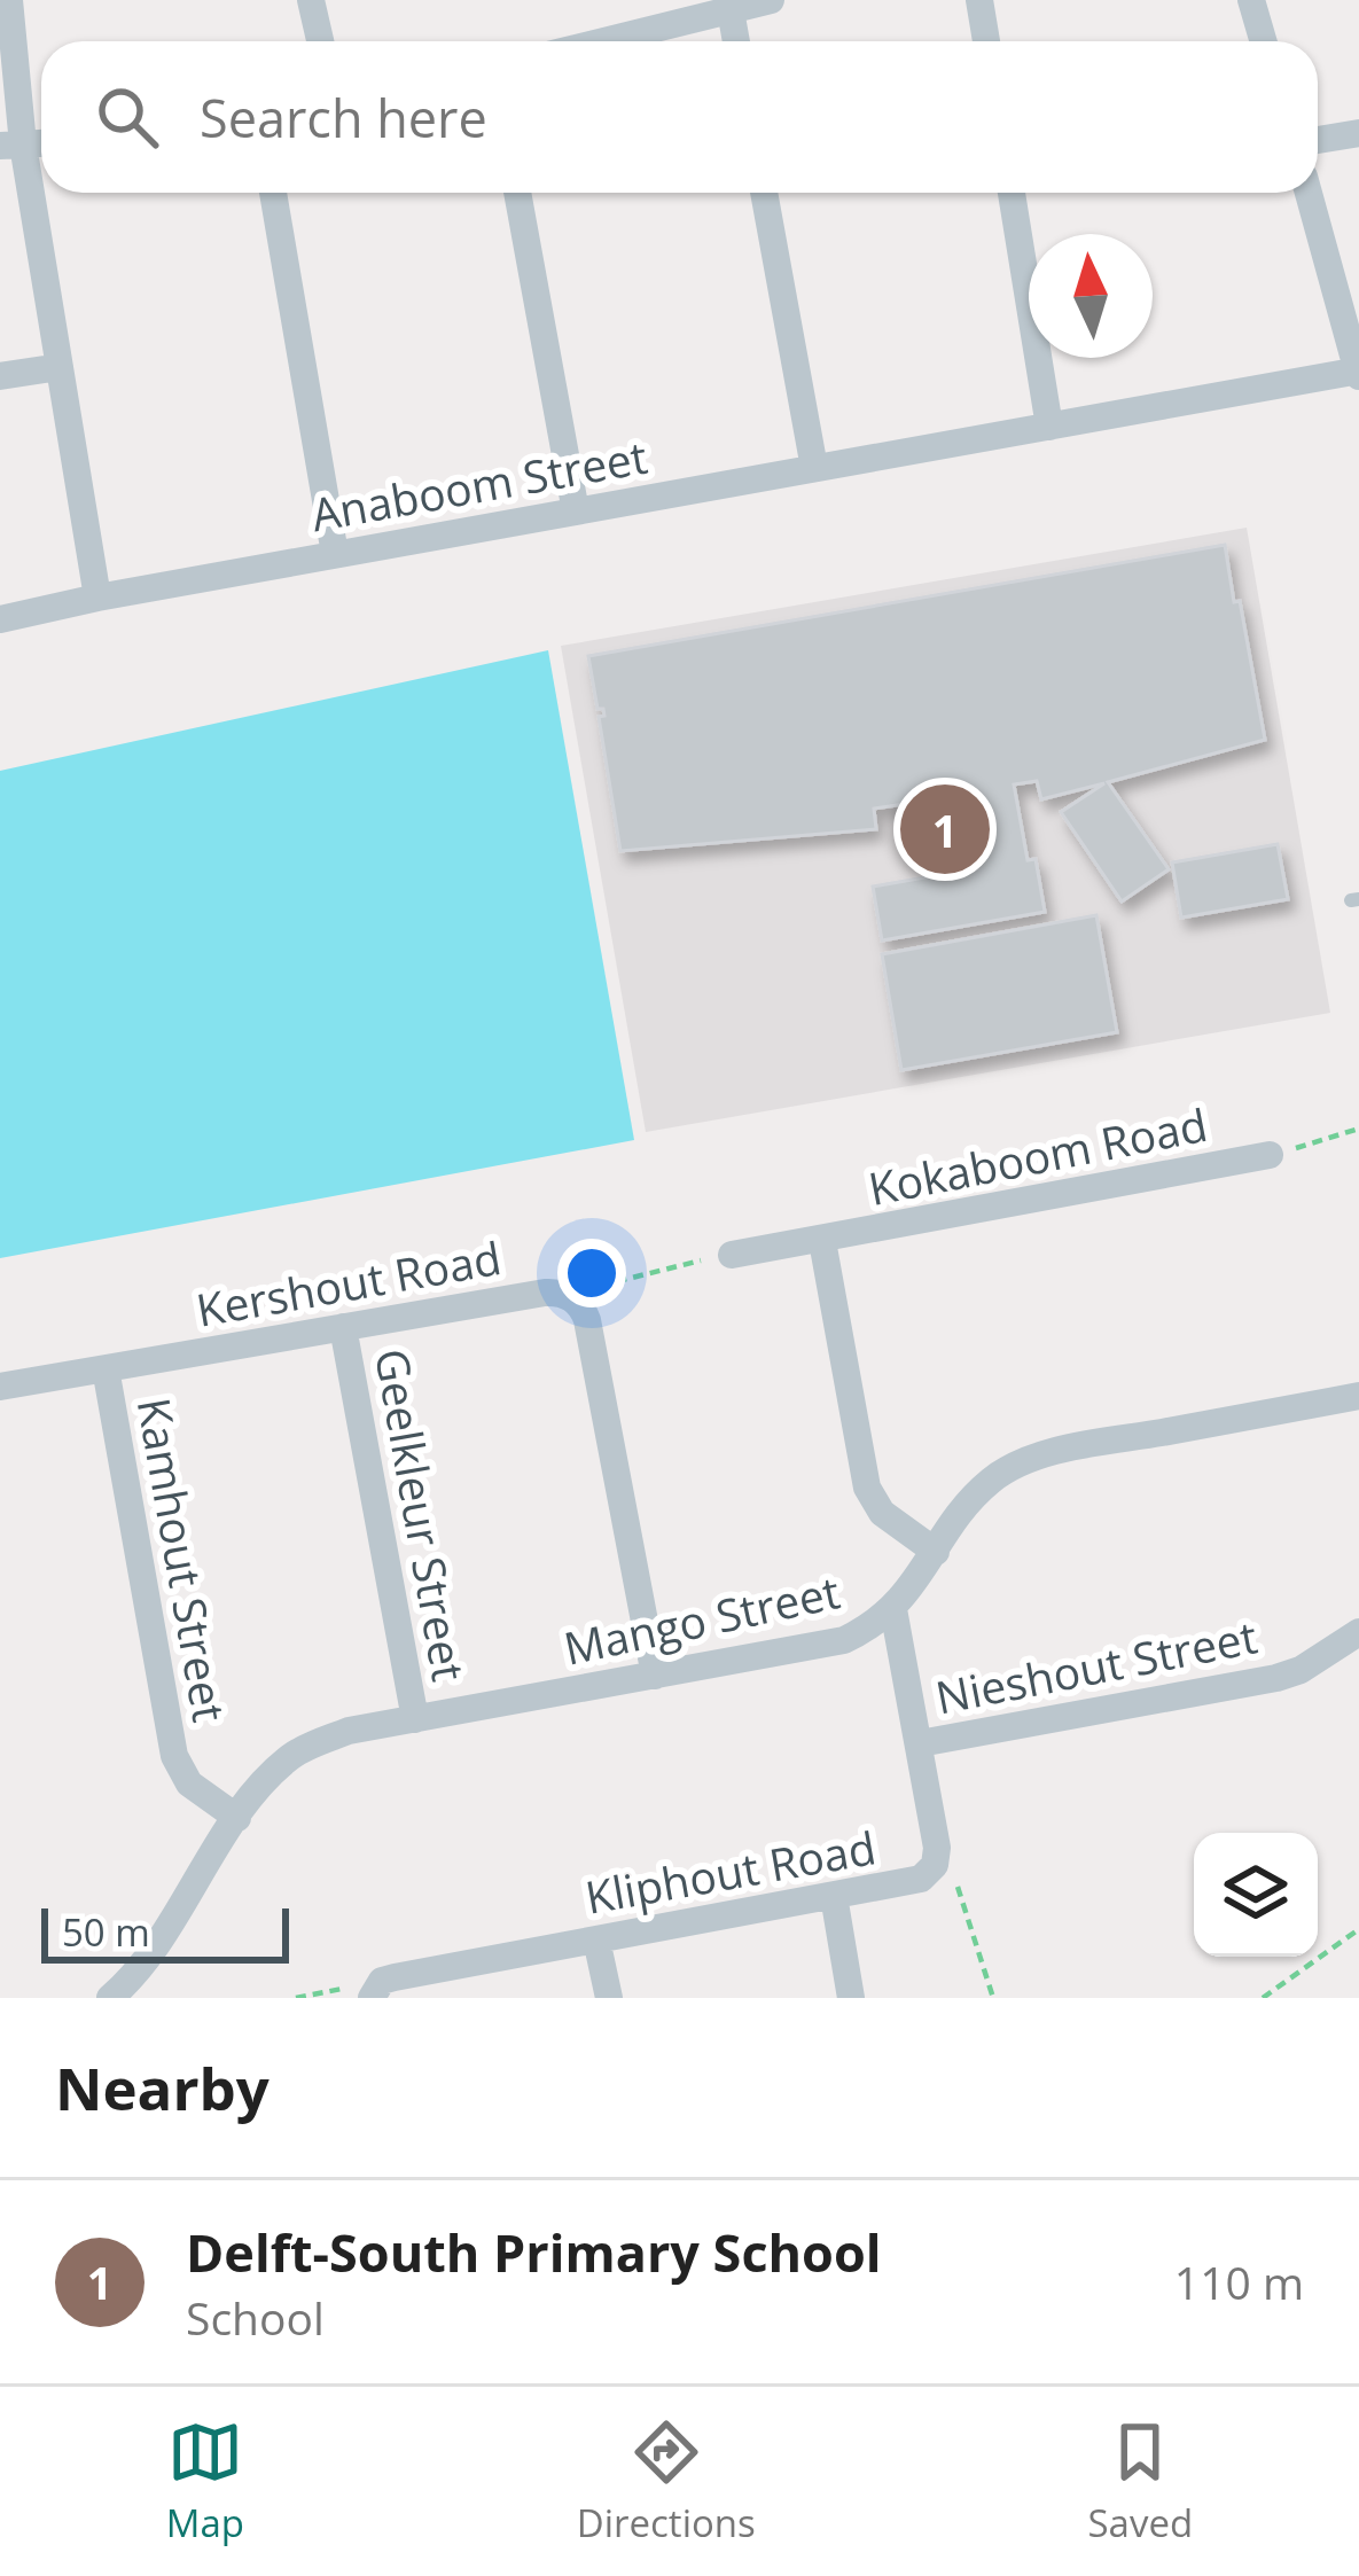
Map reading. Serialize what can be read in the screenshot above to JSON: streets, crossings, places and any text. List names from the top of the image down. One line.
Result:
{"streets":{"street":["Anaboom Street","Kokaboom Road","Kershout Road","Geelkleur Street","Kamhout Street","Mango Street","Nieshout Street","Kliphout Road"]},"crossings":[["Kokaboom Road","Mango Street"],["Kershout Road","Geelkleur Street"],["Kershout Road","Kamhout Street"],["Kershout Road","Mango Street"],["Geelkleur Street","Mango Street"],["Kamhout Street","Mango Street"],["Mango Street","Kliphout Road"],["Nieshout Street","Kliphout Road"]],"scale_bar":"50 m","north":"top","page":{"search":"Search here","pins":"1","scale":"50 m","heading":"Nearby","list":[{"mark":"1","name":"Delft-South Primary School","note":"School","value":"110 m"}],"nav":["Map","Directions","Saved"]}}
